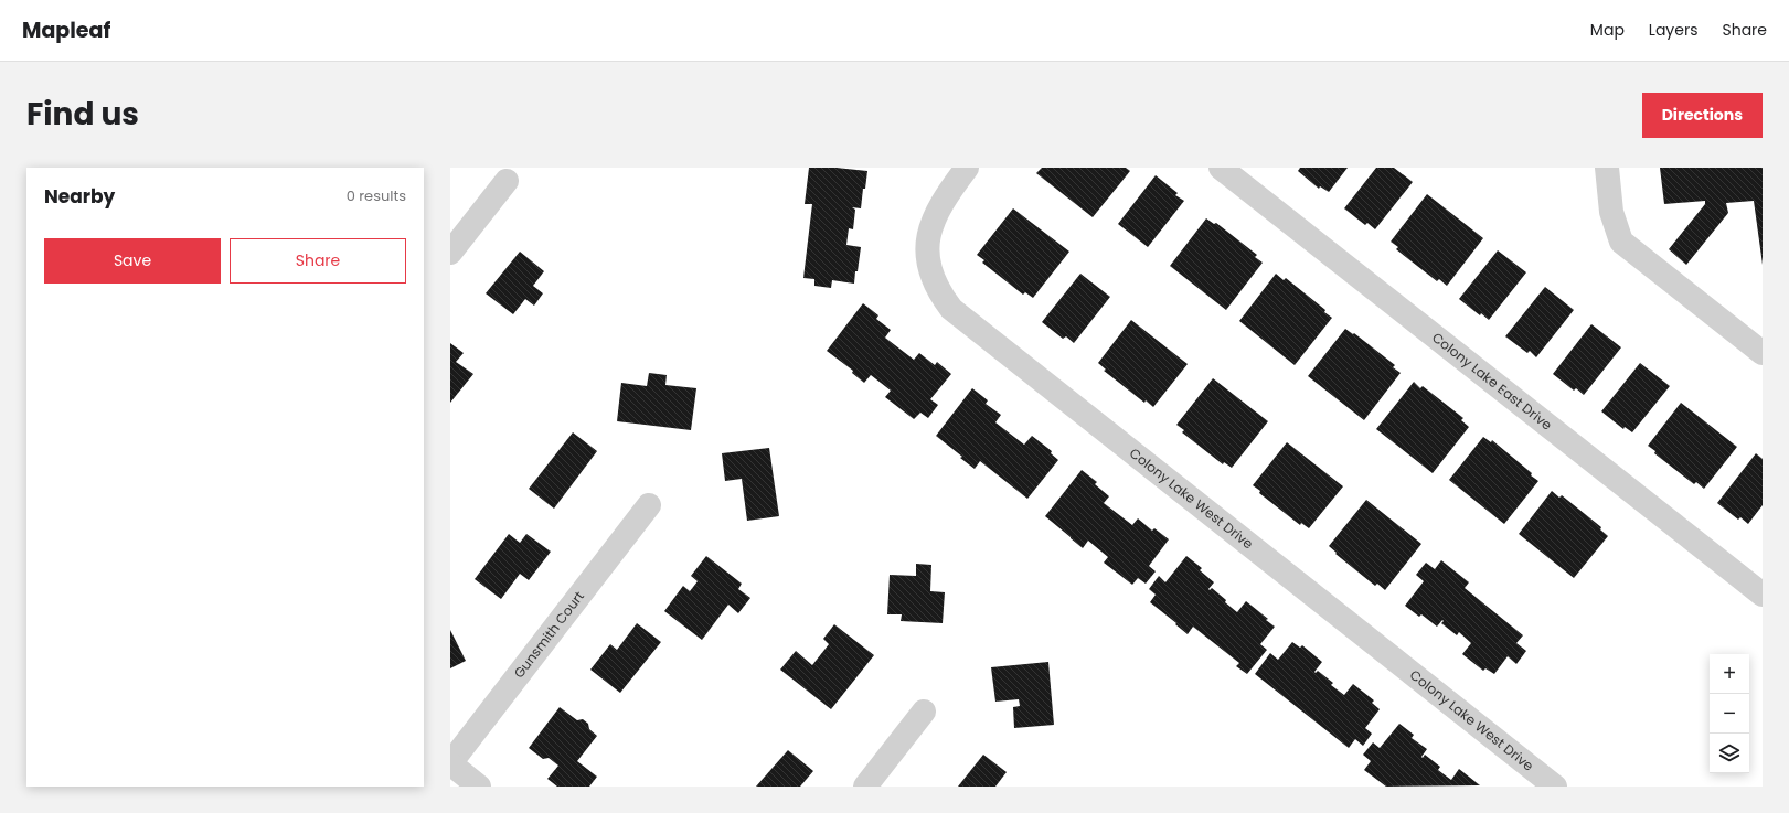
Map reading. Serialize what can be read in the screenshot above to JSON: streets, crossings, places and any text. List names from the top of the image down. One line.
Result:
{"streets":{"street":["Colony Lake East Drive","Colony Lake West Drive","Gunsmith Court"]},"page":{"header":"Mapleaf","nav":["Map","Layers","Share"],"title":"Find us","buttons":["Directions",["Save","Share"]],"heading":["Nearby","0 results"],"map_buttons":["+","−"]}}
